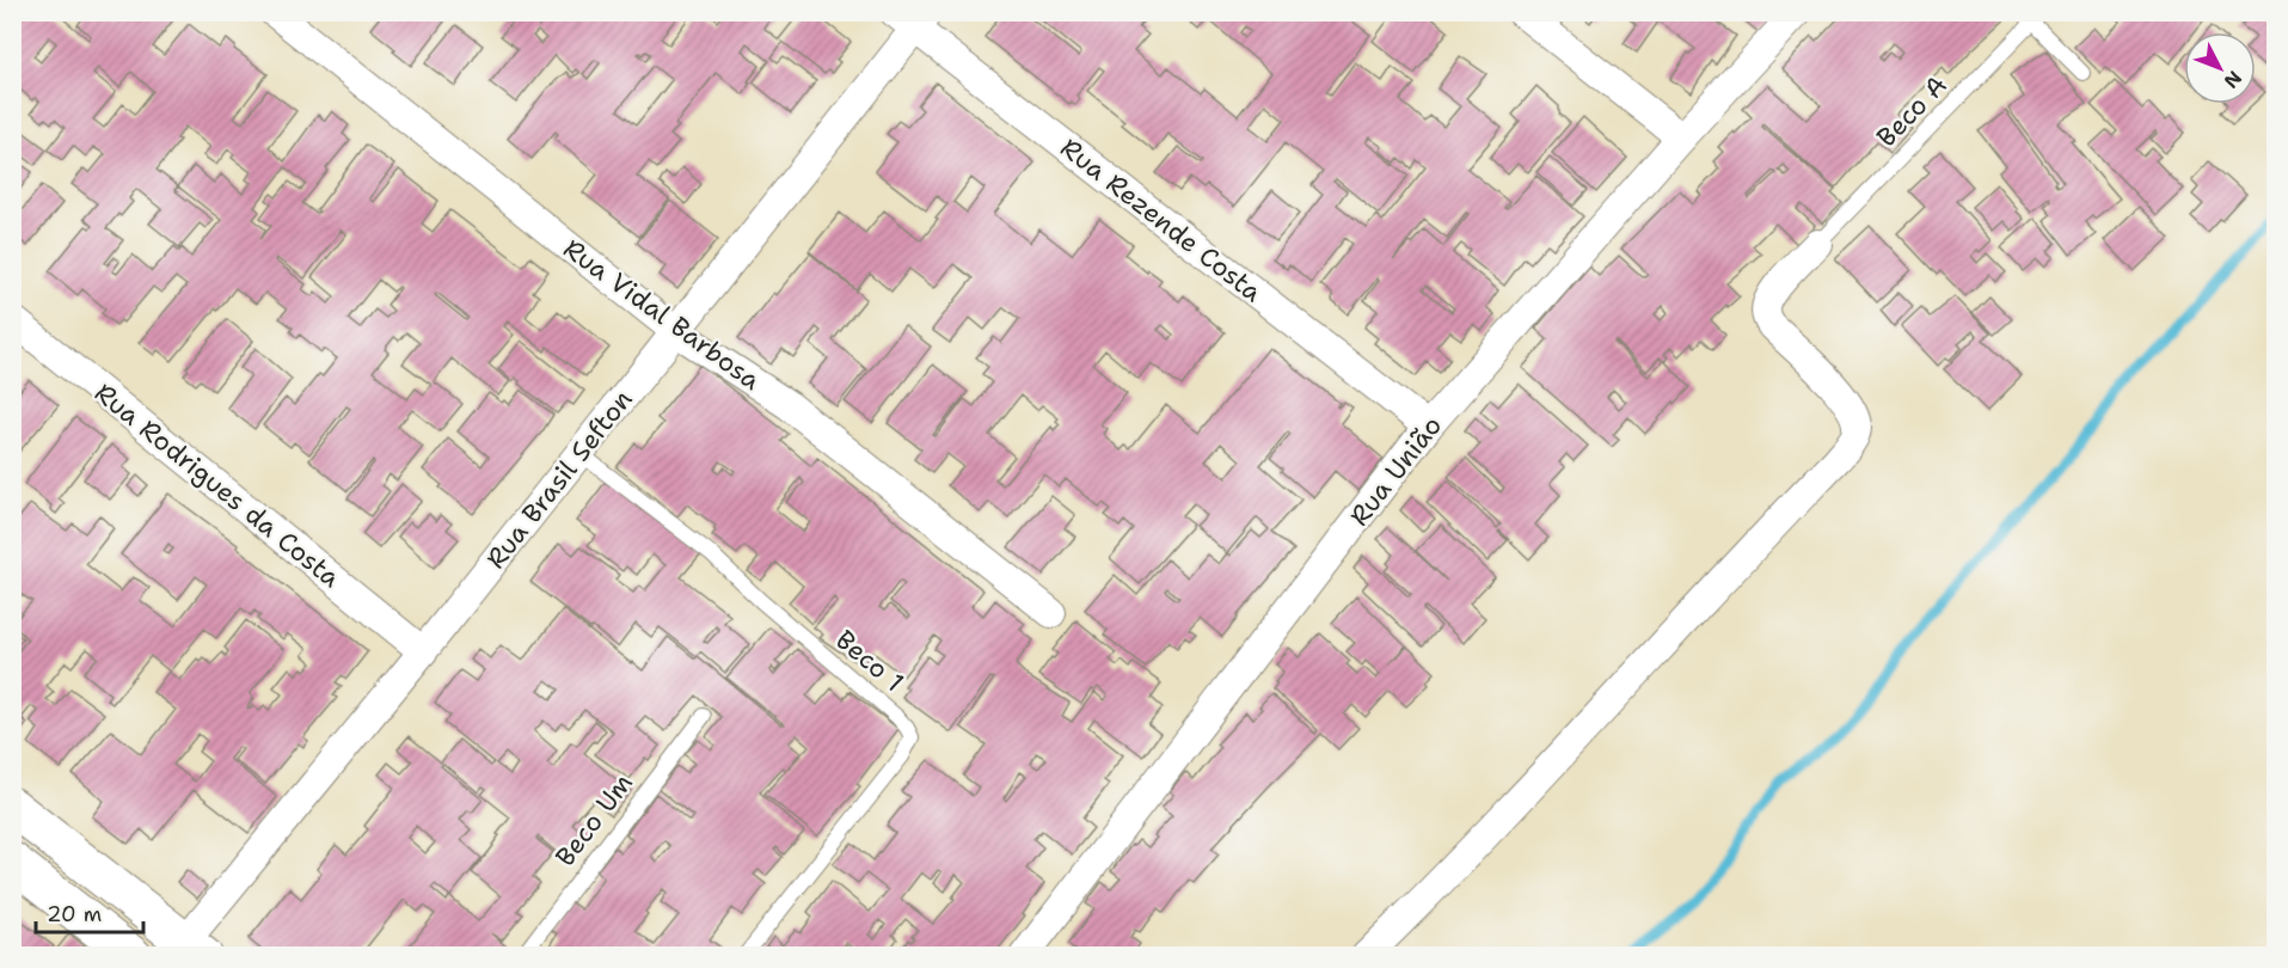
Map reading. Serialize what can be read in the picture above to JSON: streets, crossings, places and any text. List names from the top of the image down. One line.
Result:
{"streets":{"street":["Rua Rezende Costa","Rua Vidal Barbosa","Rua União","Rua Brasil Sefton","Rua Rodrigues da Costa"],"lane":["Beco A","Beco 1","Beco Um"]},"crossings":[["Rua Rezende Costa","Rua União"],["Rua Rezende Costa","Rua Brasil Sefton"],["Rua Vidal Barbosa","Rua Brasil Sefton"],["Rua Brasil Sefton","Rua Rodrigues da Costa"],["Rua Brasil Sefton","Beco 1"]],"scale_bar":"20 m","north":"bottom right"}
